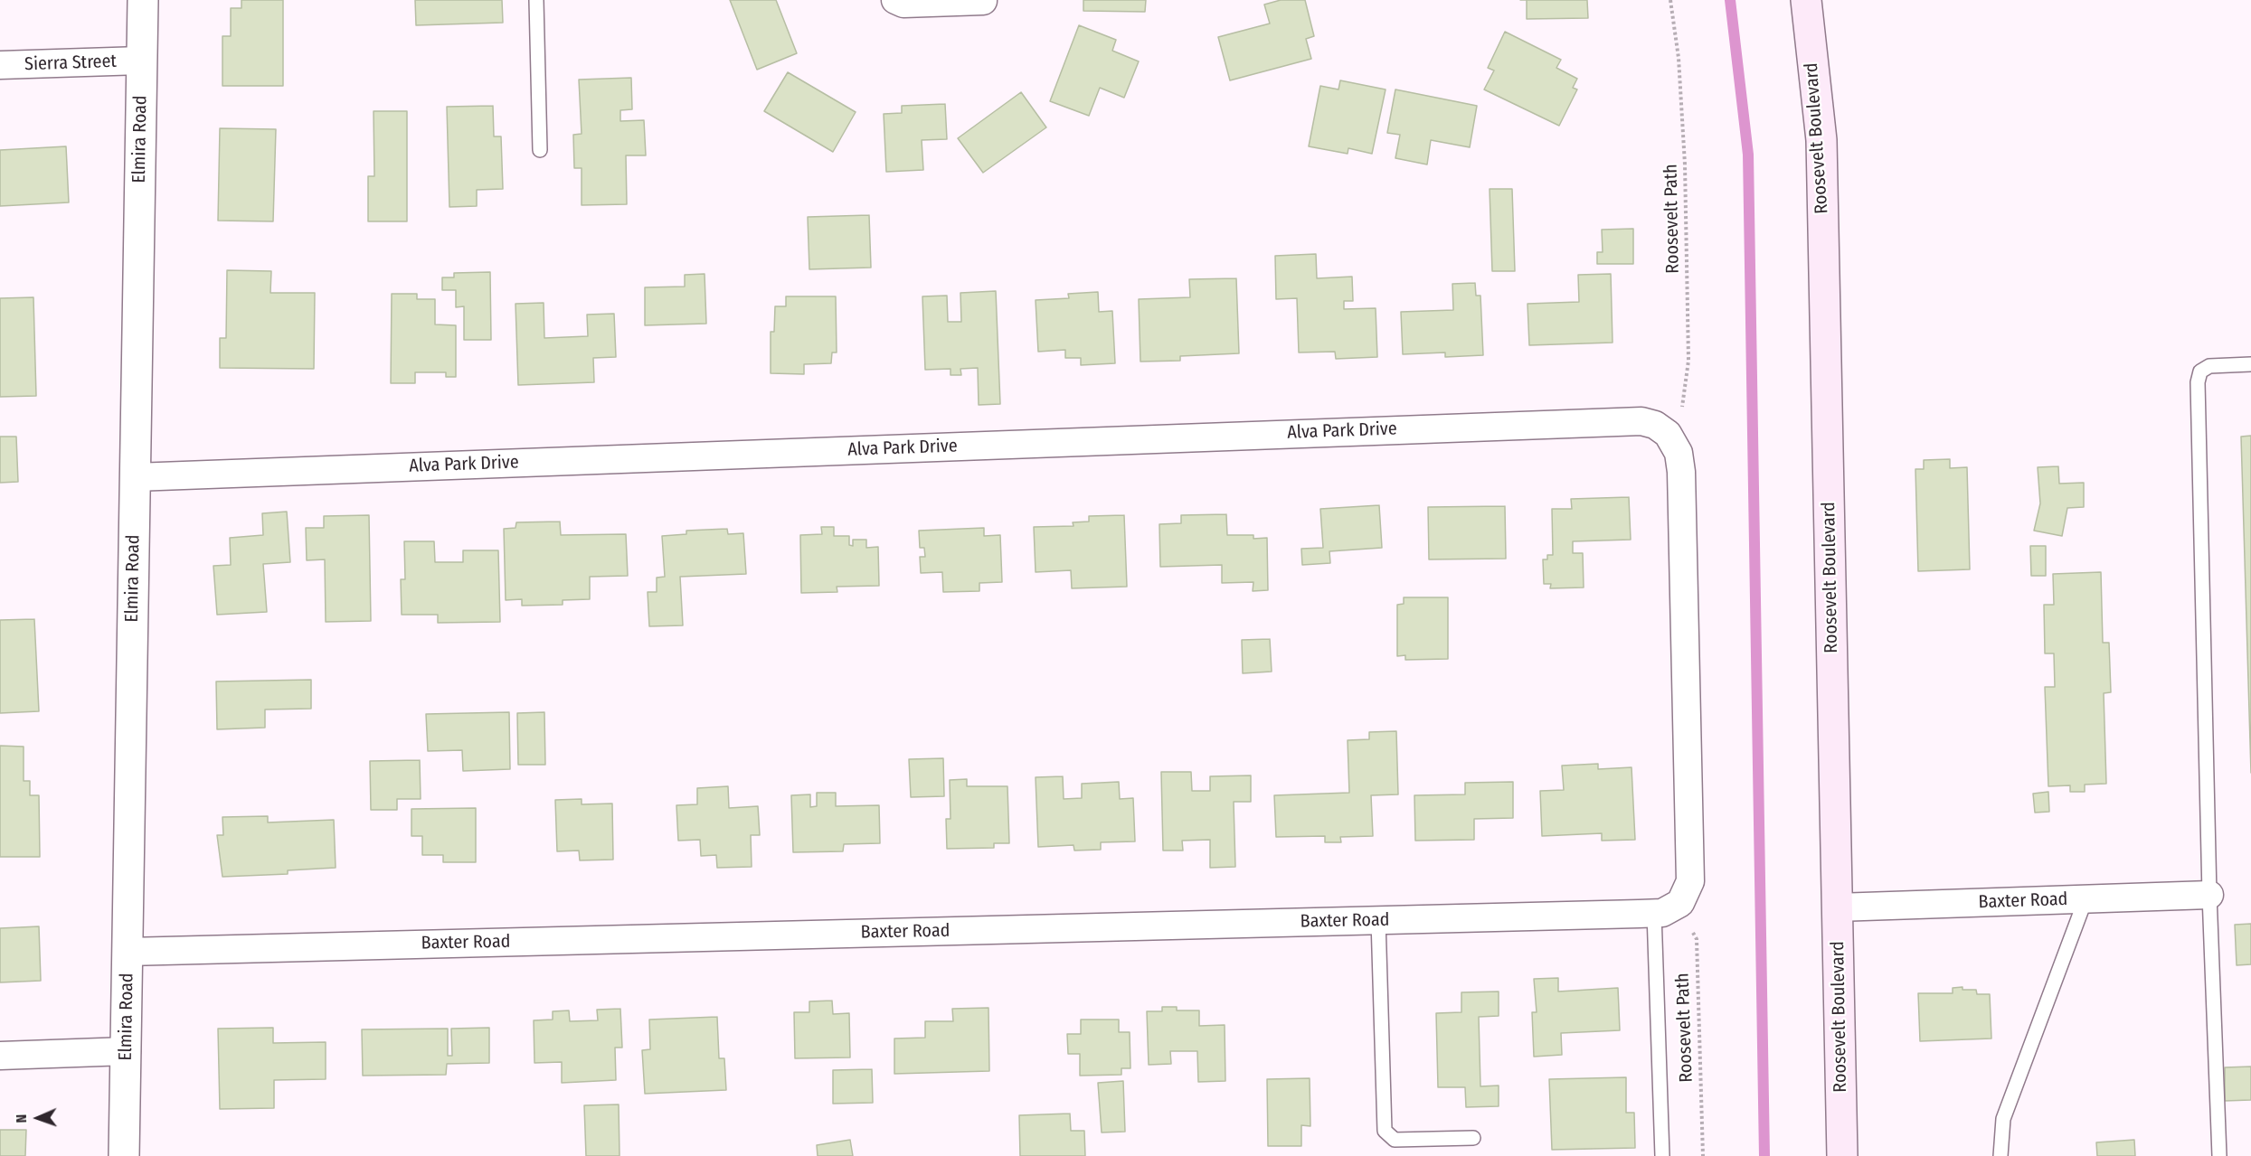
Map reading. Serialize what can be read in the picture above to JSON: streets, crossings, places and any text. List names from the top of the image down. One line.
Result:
{"streets":{"main road":["Roosevelt Boulevard"],"street":["Sierra Street","Elmira Road","Alva Park Drive","Baxter Road"],"path":["Roosevelt Path"]},"crossings":[["Sierra Street","Elmira Road"],["Roosevelt Boulevard","Baxter Road"],["Elmira Road","Alva Park Drive"],["Elmira Road","Baxter Road"],["Roosevelt Path","Alva Park Drive"],["Roosevelt Path","Baxter Road"]],"north":"left"}
